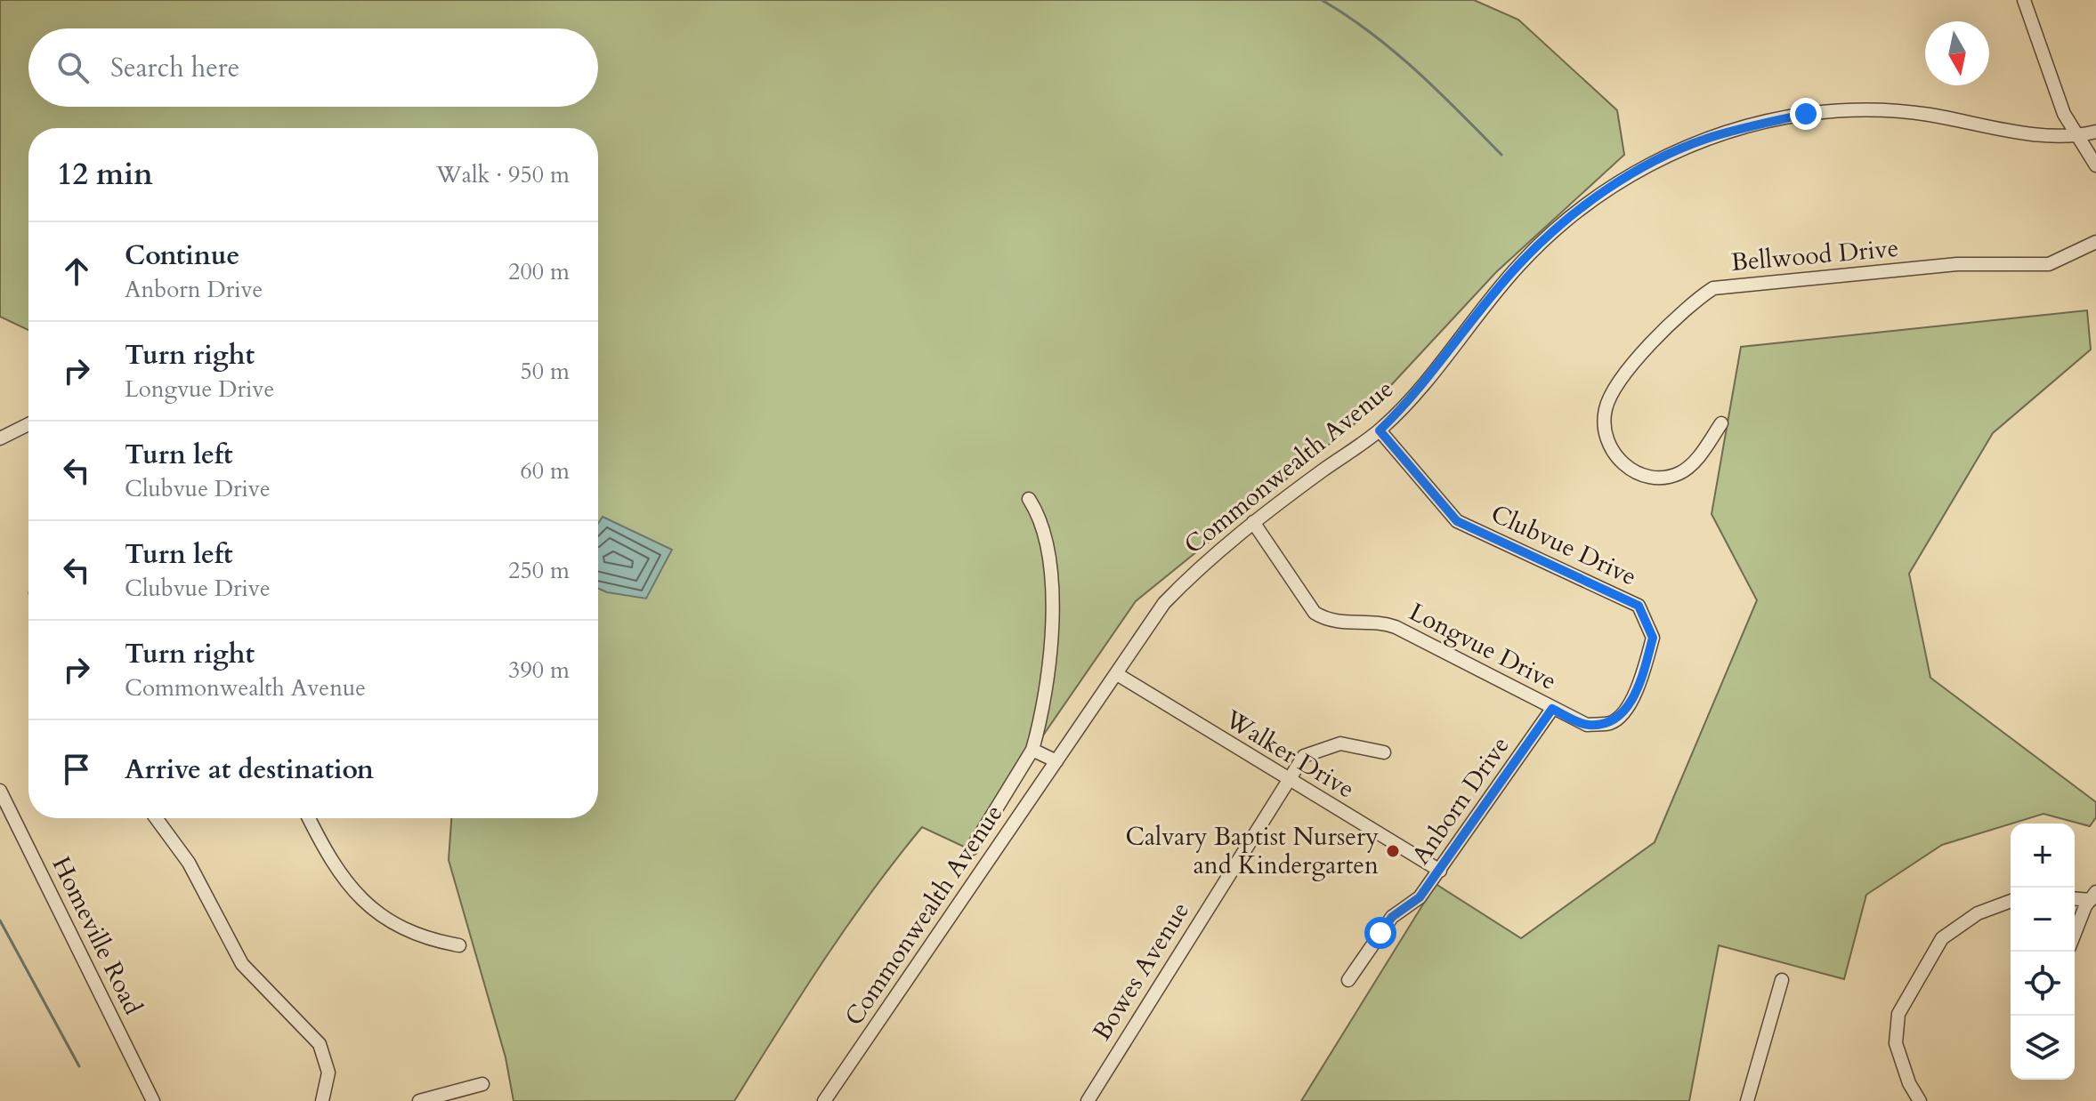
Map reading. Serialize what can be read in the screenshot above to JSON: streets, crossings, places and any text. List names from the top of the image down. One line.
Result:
{"streets":{"street":["Bellwood Drive","Commonwealth Avenue","Clubvue Drive","Longvue Drive","Walker Drive","Anborn Drive","Homeville Road","Bowes Avenue"]},"crossings":[["Commonwealth Avenue","Clubvue Drive"],["Commonwealth Avenue","Longvue Drive"],["Commonwealth Avenue","Walker Drive"],["Clubvue Drive","Longvue Drive"],["Longvue Drive","Anborn Drive"],["Walker Drive","Anborn Drive"],["Walker Drive","Bowes Avenue"]],"places":["Calvary Baptist Nursery and Kindergarten"],"north":"bottom","page":{"search":"Search here","heading":["12 min","Walk · 950 m"],"list":[["Continue","Anborn Drive","200 m"],["Turn right","Longvue Drive","50 m"],["Turn left","Clubvue Drive","60 m"],["Turn left","Clubvue Drive","250 m"],["Turn right","Commonwealth Avenue","390 m"],"Arrive at destination"],"map_buttons":["+","−"]}}
